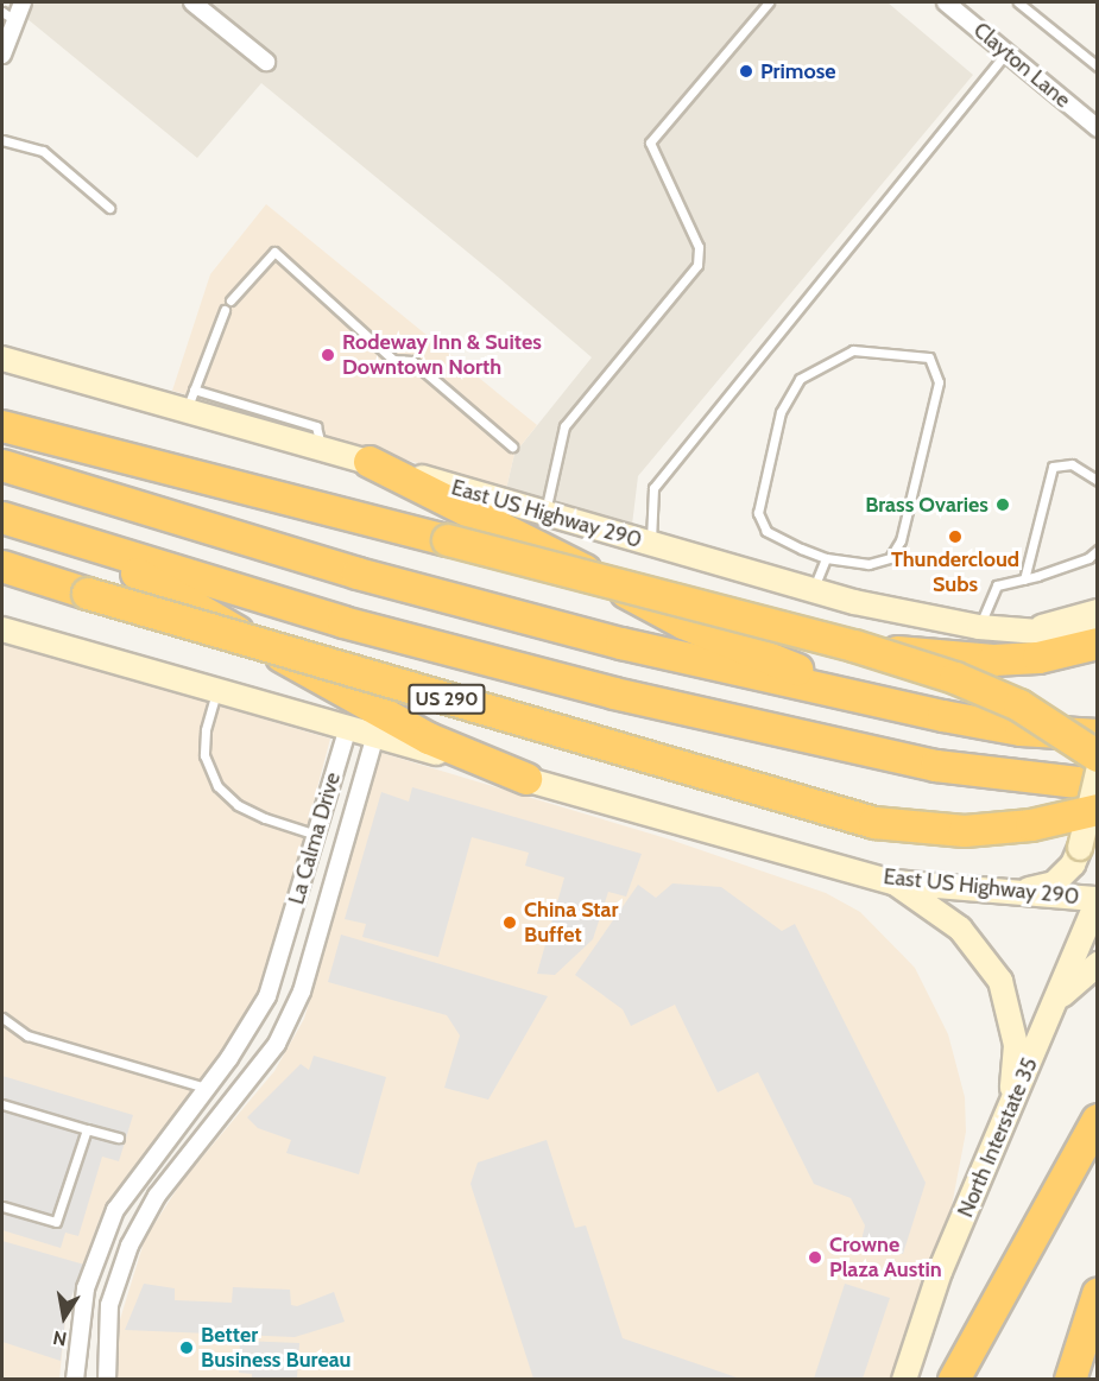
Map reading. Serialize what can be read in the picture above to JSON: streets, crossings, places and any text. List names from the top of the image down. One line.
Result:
{"streets":{"highway":["US 290"],"main road":["East US Highway 290","North Interstate 35"],"street":["Clayton Lane","La Calma Drive"]},"crossings":[["East US Highway 290","La Calma Drive"],["East US Highway 290","North Interstate 35"]],"places":["Primose","Rodeway Inn & Suites Downtown North","Brass Ovaries","Thundercloud Subs","China Star Buffet","Crowne Plaza Austin","Better Business Bureau"],"north":"bottom"}
